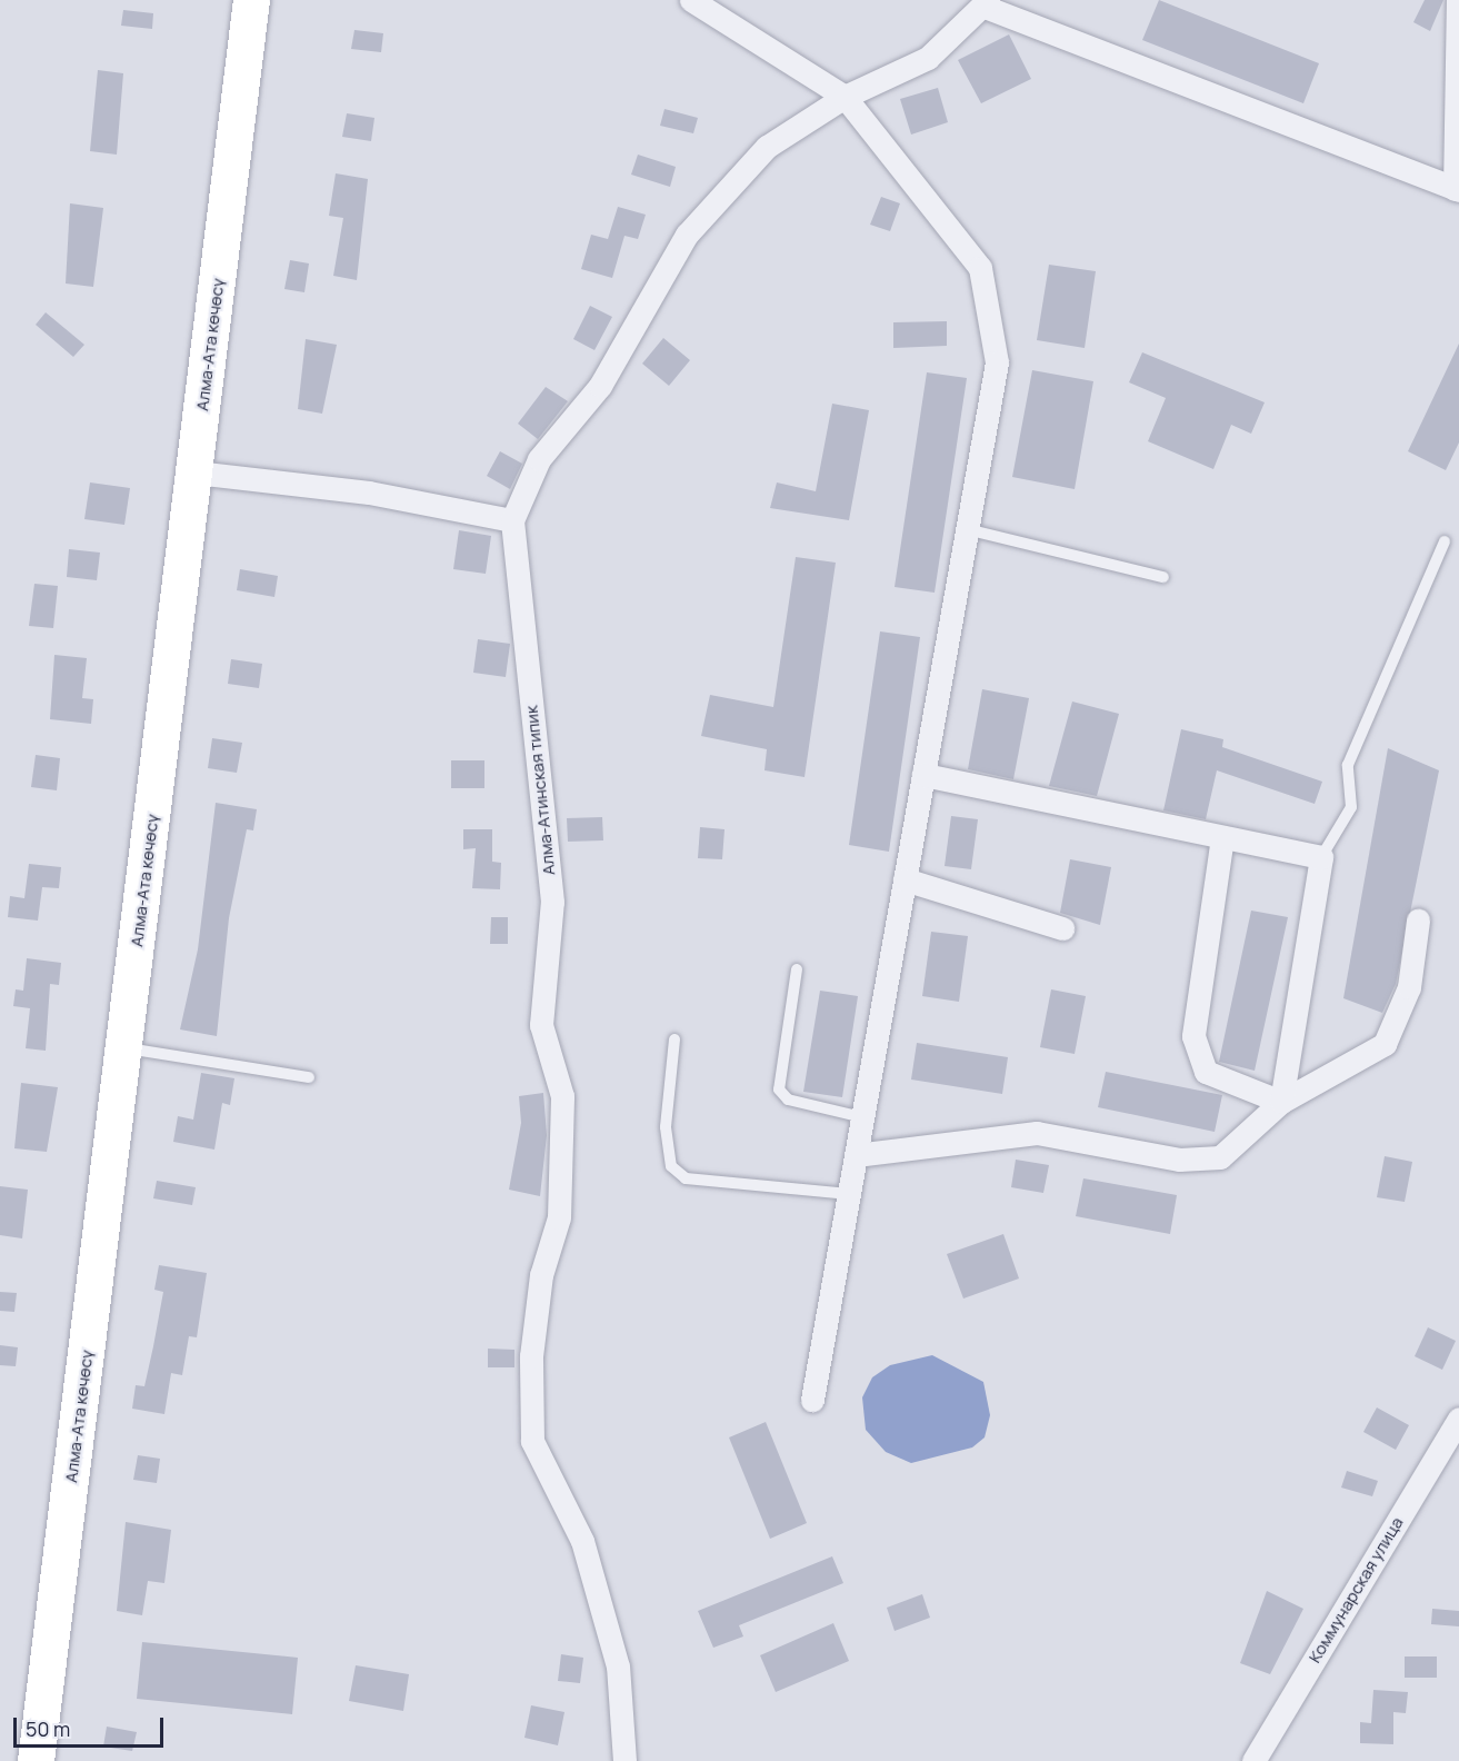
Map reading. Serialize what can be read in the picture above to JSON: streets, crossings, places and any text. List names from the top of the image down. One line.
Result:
{"streets":{"highway":["Алма-Ата көчөсү"],"street":["Алма-Атинская типик","Коммунарская улица"]},"scale_bar":"50 m"}
